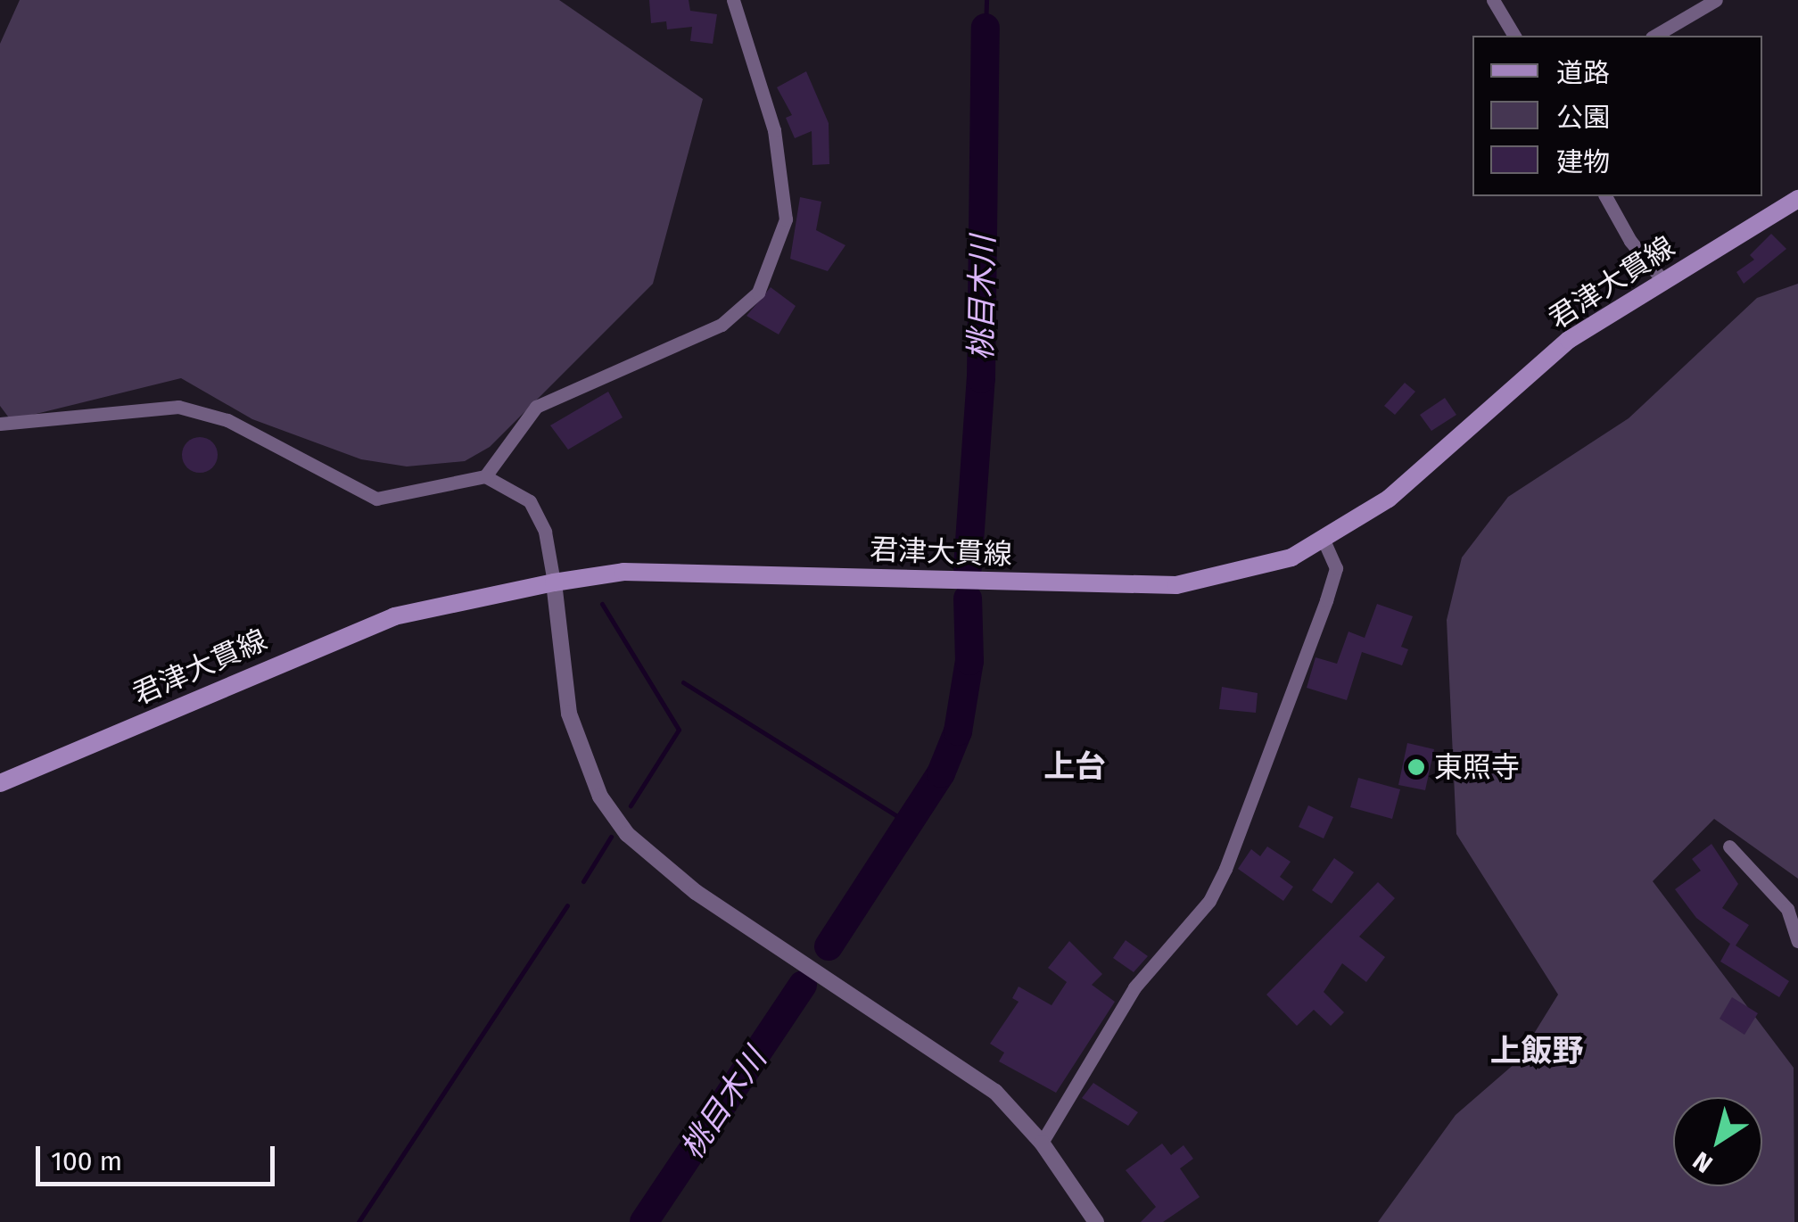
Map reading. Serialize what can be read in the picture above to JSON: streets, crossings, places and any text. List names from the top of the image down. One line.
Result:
{"streets":{"main road":["君津大貫線"]},"districts":["上台","上飯野"],"water":["桃目木川"],"places":["東照寺"],"legend":["道路","公園","建物"],"scale_bar":"100 m","north":"bottom left"}
